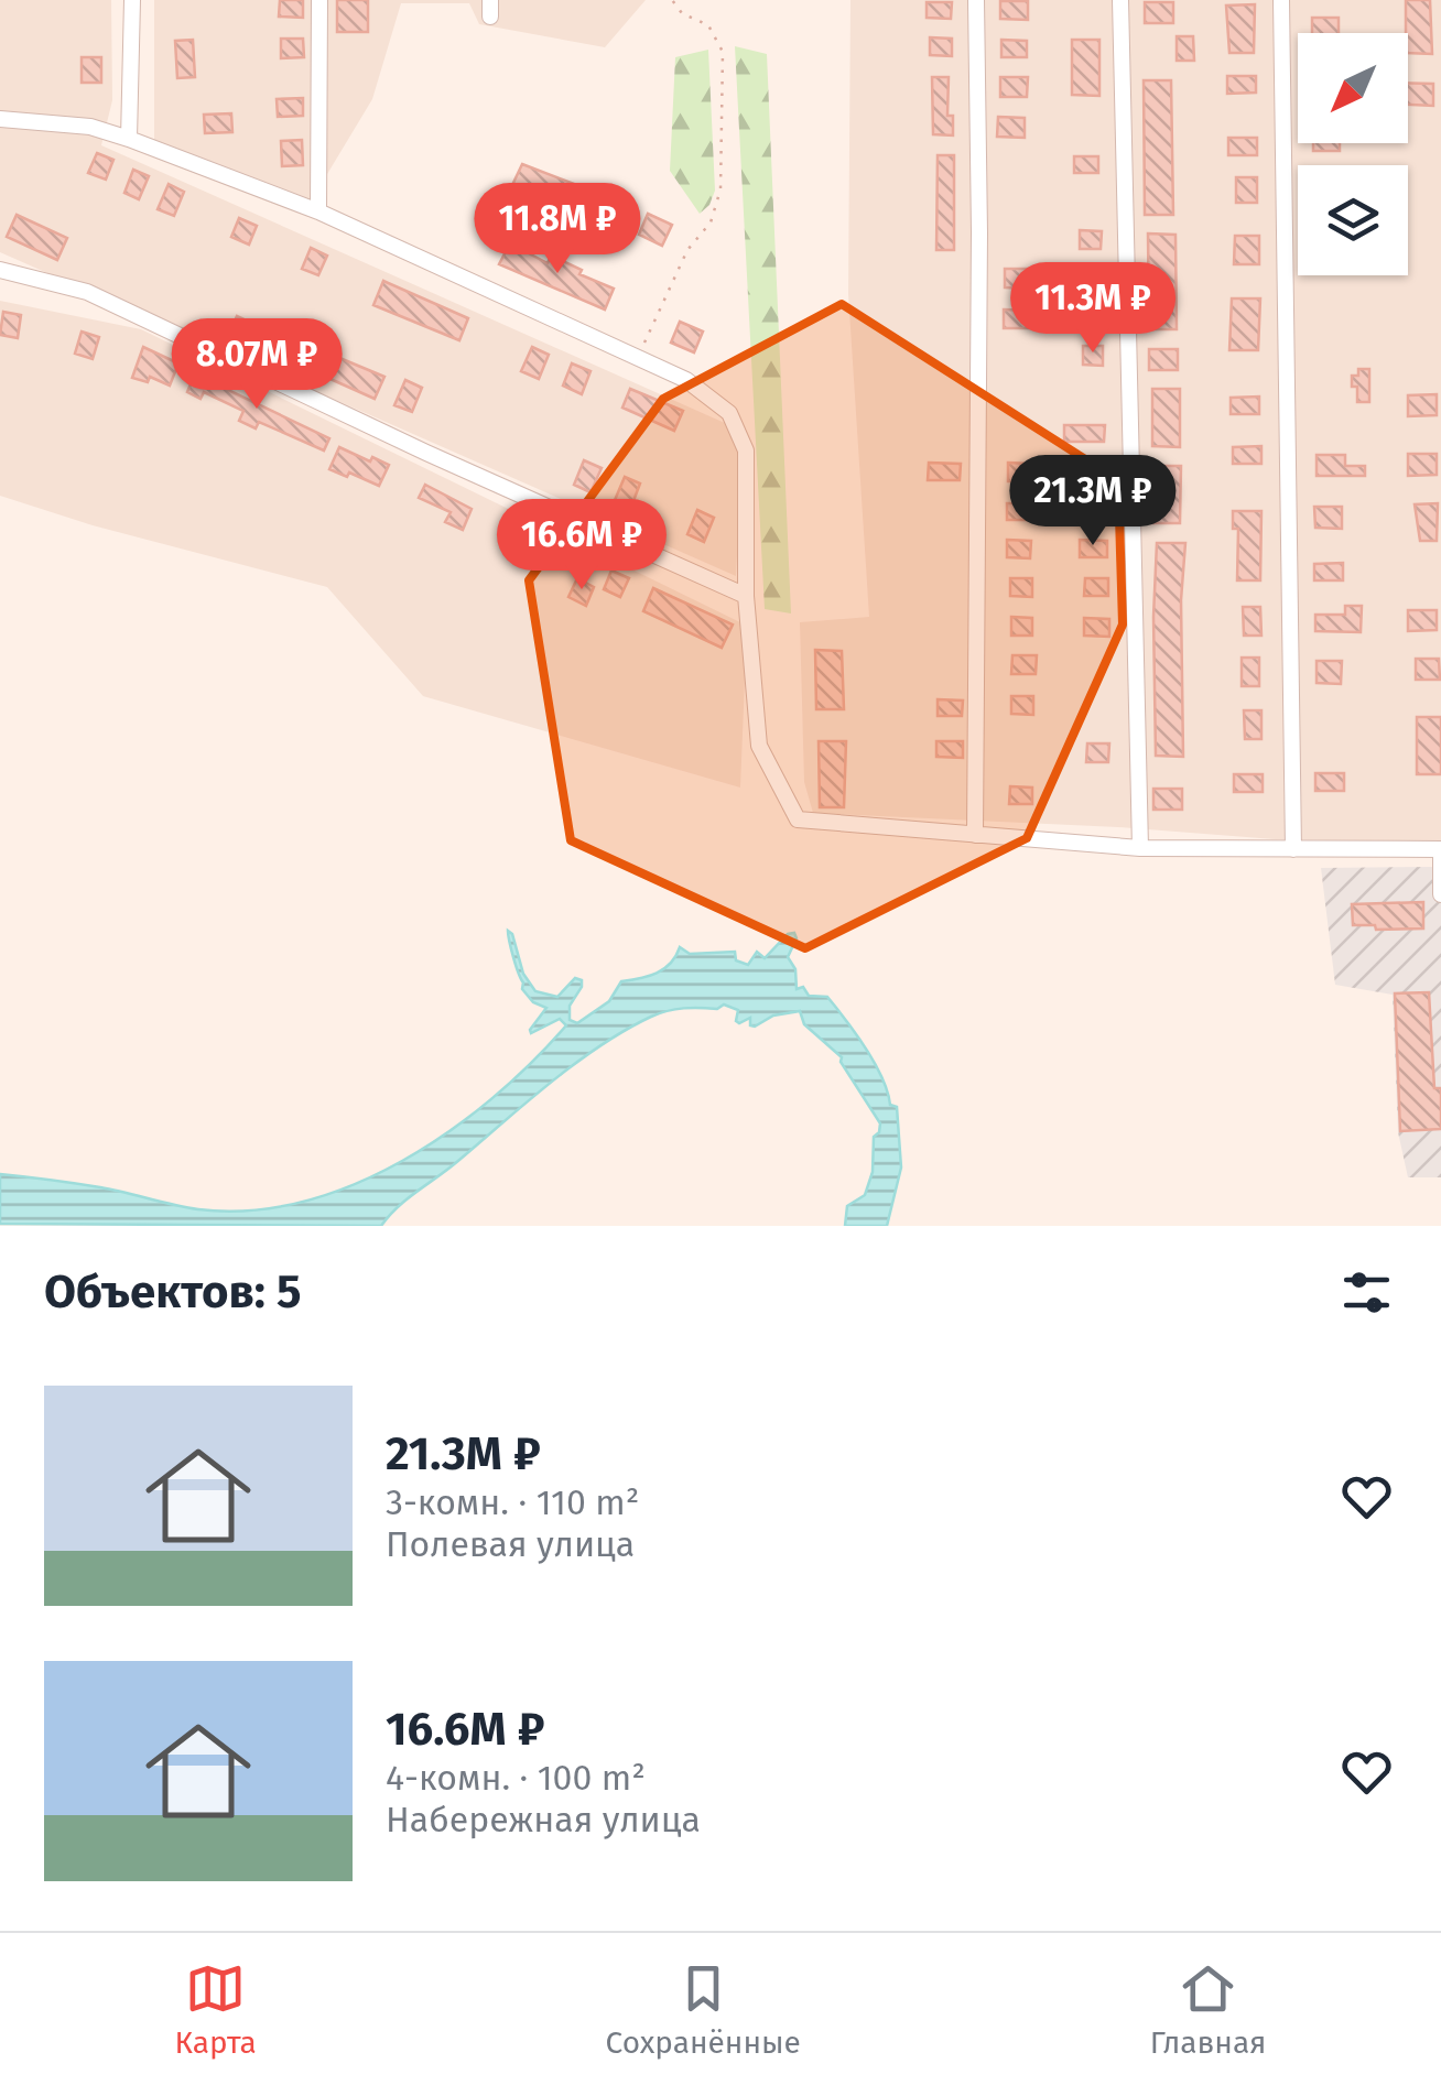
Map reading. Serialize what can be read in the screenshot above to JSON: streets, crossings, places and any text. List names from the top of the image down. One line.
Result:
{"north":"bottom left","page":{"price":["11.8M ₽","11.3M ₽","8.07M ₽","21.3M ₽","16.6M ₽"],"heading":"Объектов: 5","list":[{"name":"21.3M ₽","note":"3-комн. · 110 m² · Полевая улица"},{"name":"16.6M ₽","note":"4-комн. · 100 m² · Набережная улица"}],"tabs":["Карта","Сохранённые","Главная"]}}
